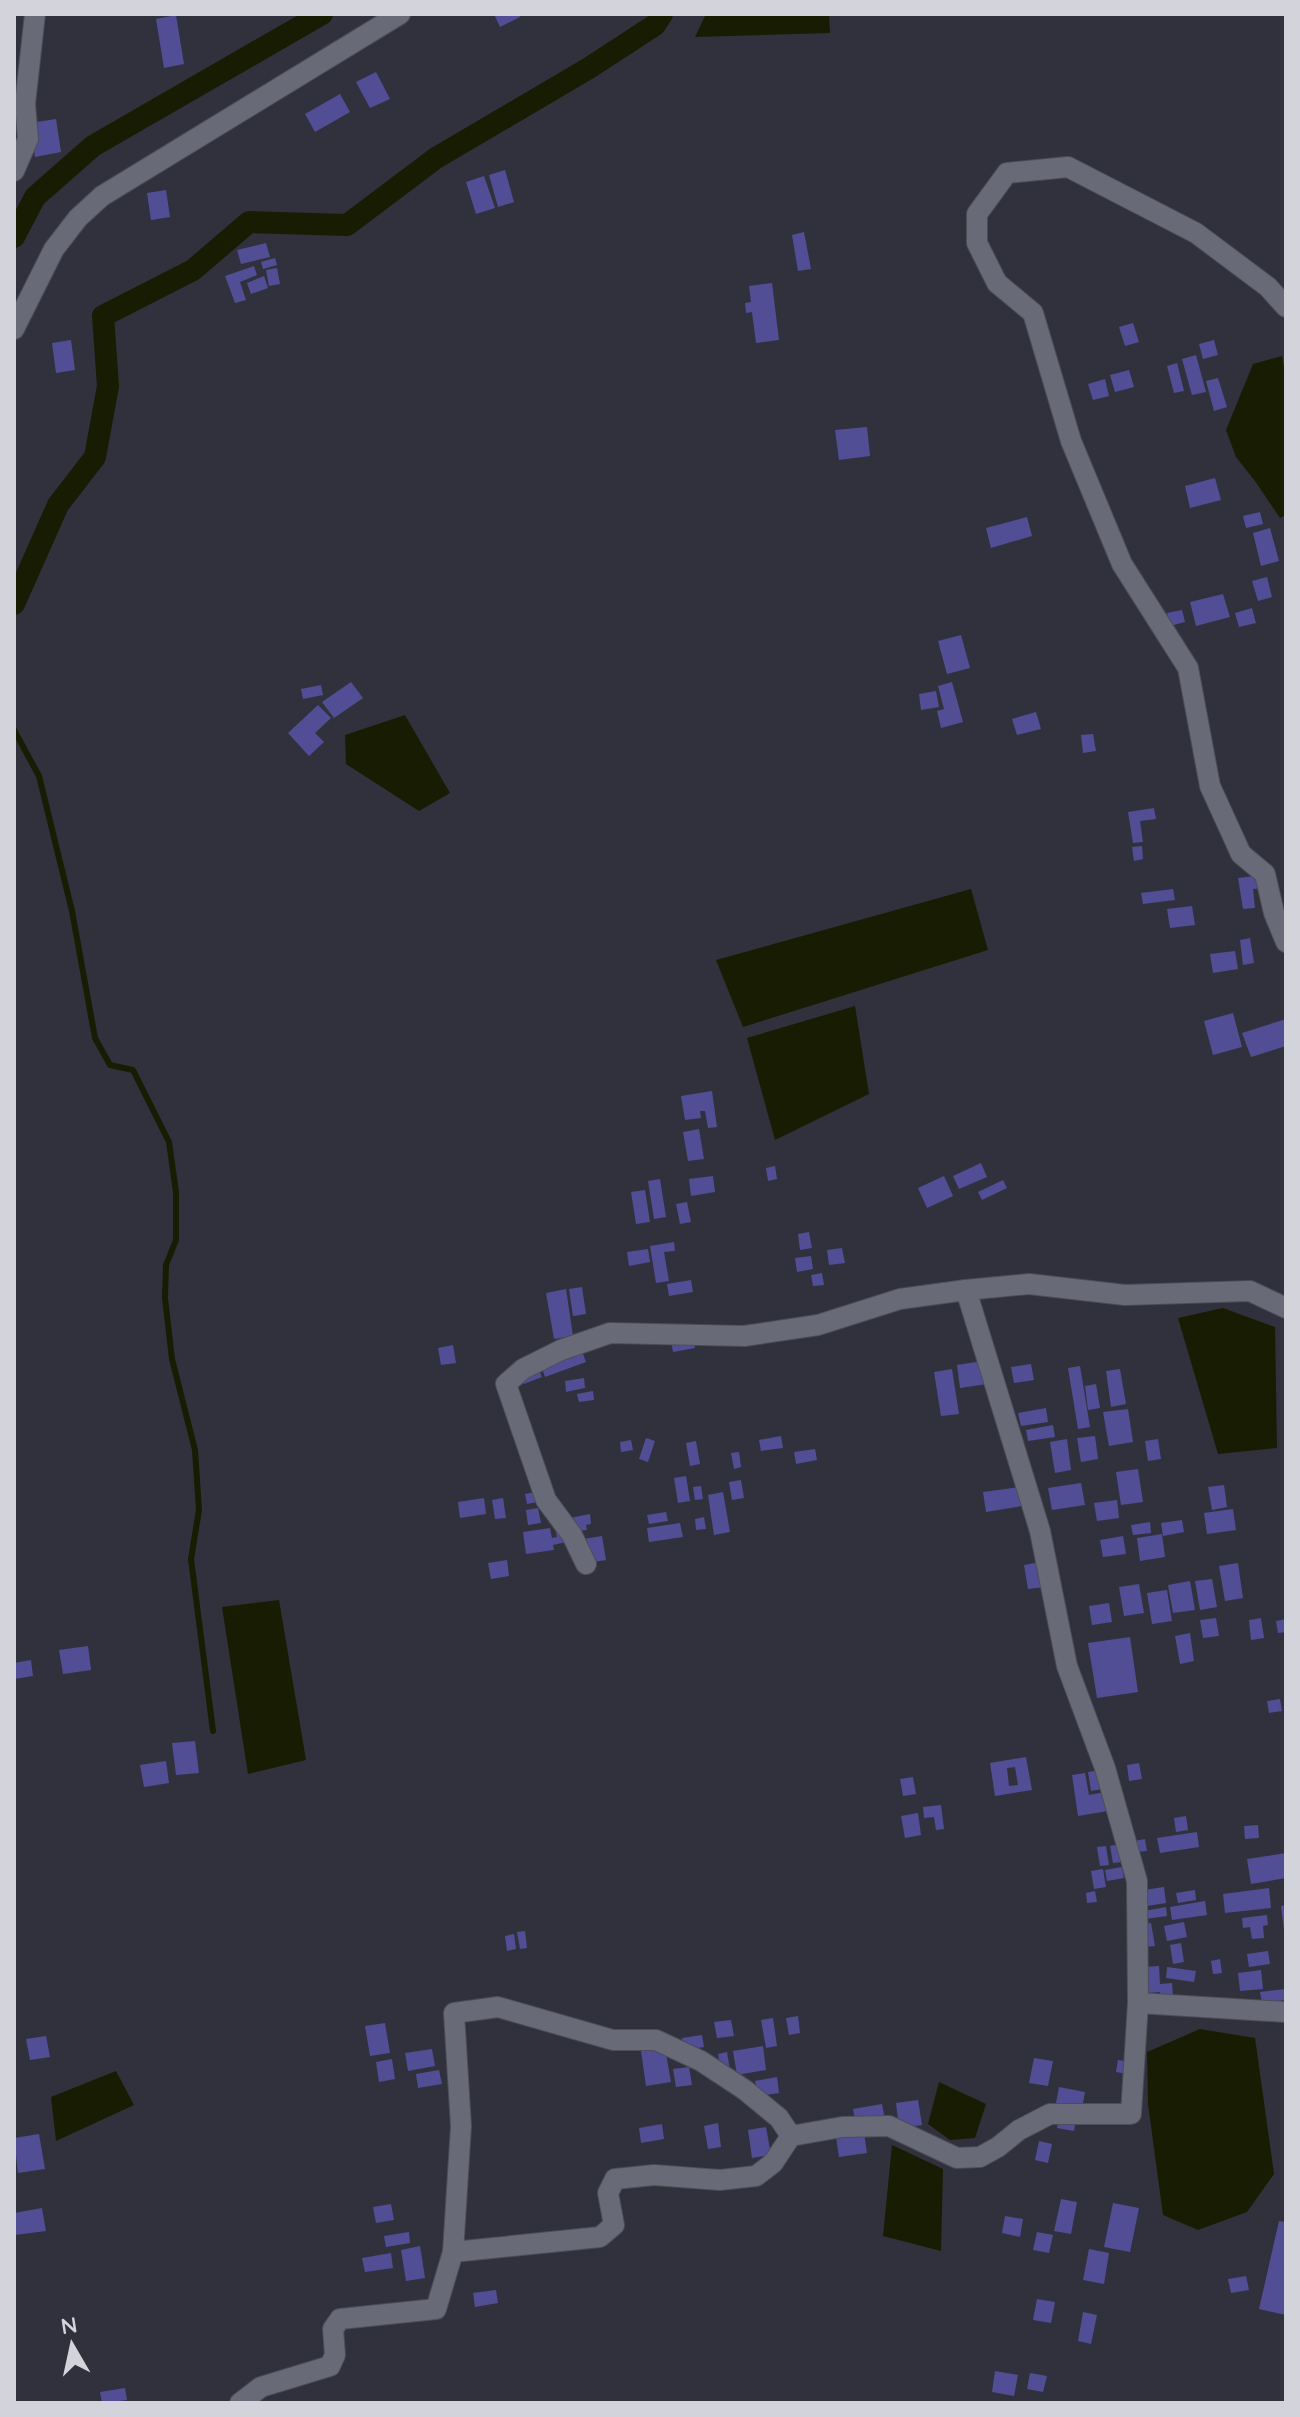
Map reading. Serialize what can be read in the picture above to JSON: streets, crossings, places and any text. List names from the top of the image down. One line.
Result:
{"north":"top"}
